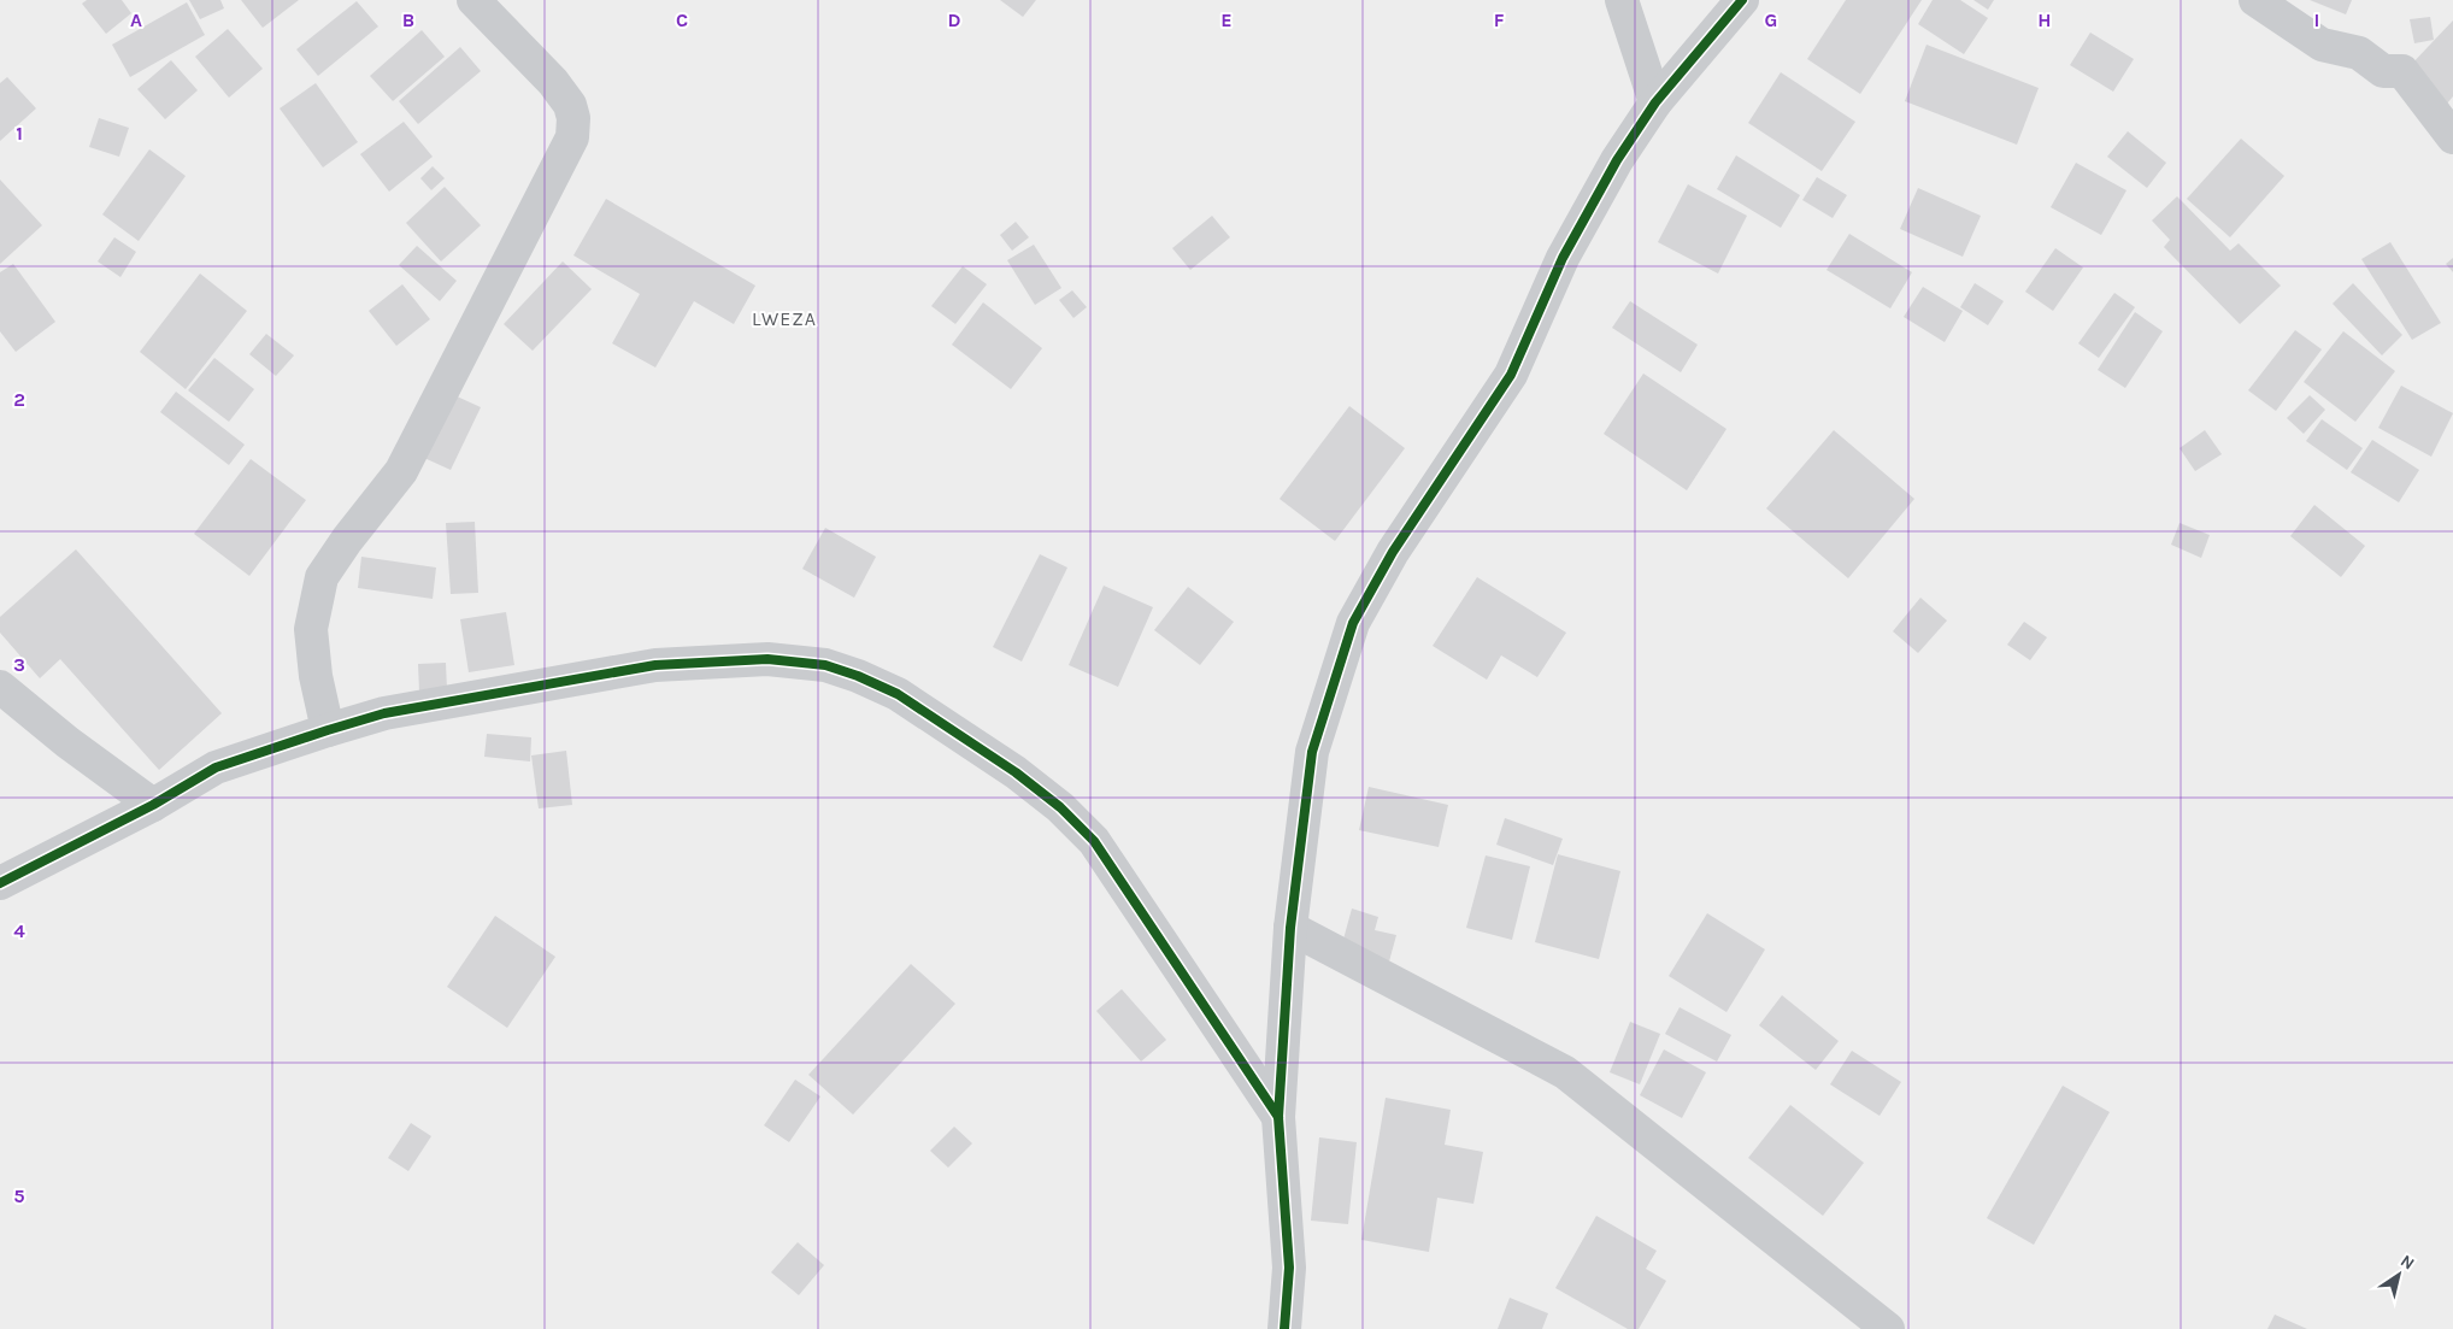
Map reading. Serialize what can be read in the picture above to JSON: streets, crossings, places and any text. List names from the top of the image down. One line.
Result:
{"districts":["LWEZA"],"north":"top right","grid":{"columns":["A","B","C","D","E","F","G","H","I"],"rows":["1","2","3","4","5"]}}
